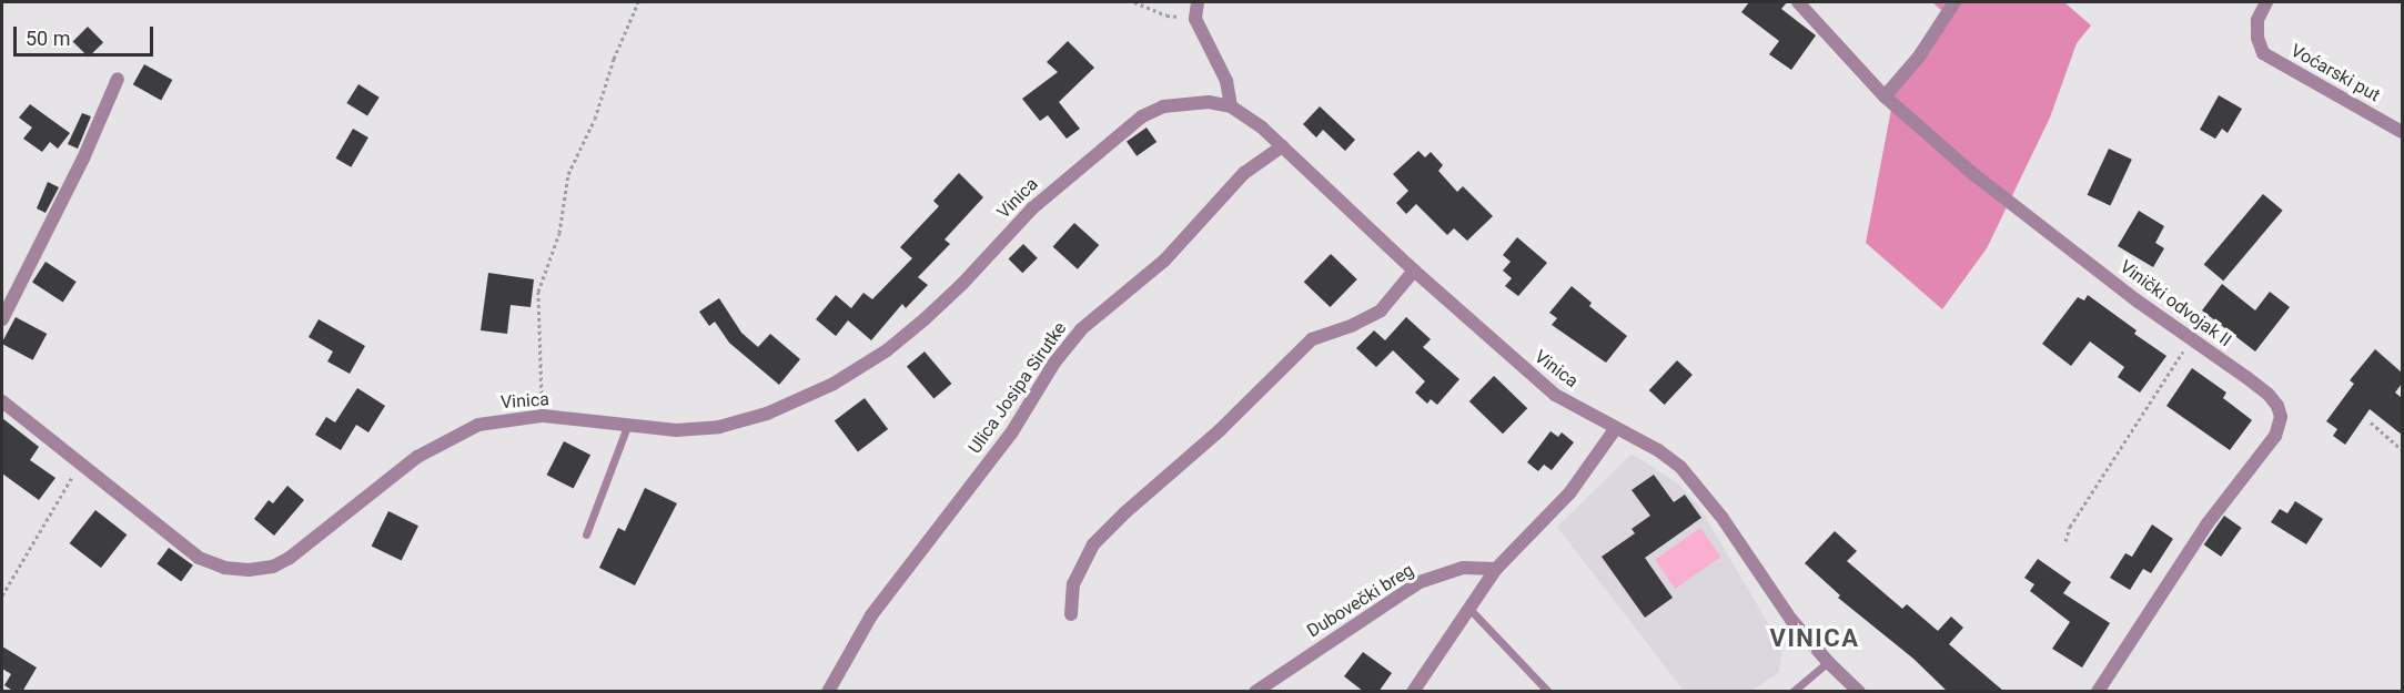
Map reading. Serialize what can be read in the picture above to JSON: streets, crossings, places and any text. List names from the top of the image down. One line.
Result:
{"streets":{"street":["Voćarski put","Vinica","Vinički odvojak II","Ulica Josipa Sirutke","Dubovečki breg"]},"crossings":[["Vinica","Ulica Josipa Sirutke"]],"districts":["VINICA"],"scale_bar":"50 m"}
